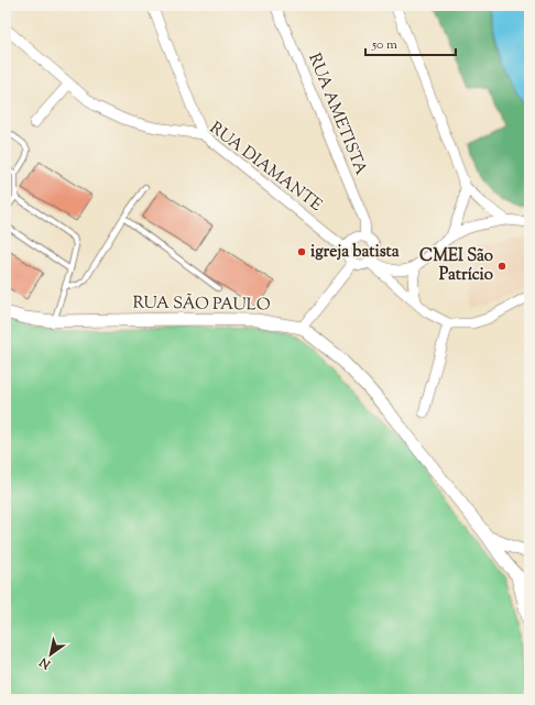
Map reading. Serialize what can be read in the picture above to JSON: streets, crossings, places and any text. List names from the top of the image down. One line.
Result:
{"streets":{"street":["RUA AMETISTA","RUA DIAMANTE","RUA SÃO PAULO"]},"crossings":[["RUA AMETISTA","RUA DIAMANTE"]],"places":["igreja batista","CMEI São Patrício"],"scale_bar":"50 m","north":"bottom left"}
